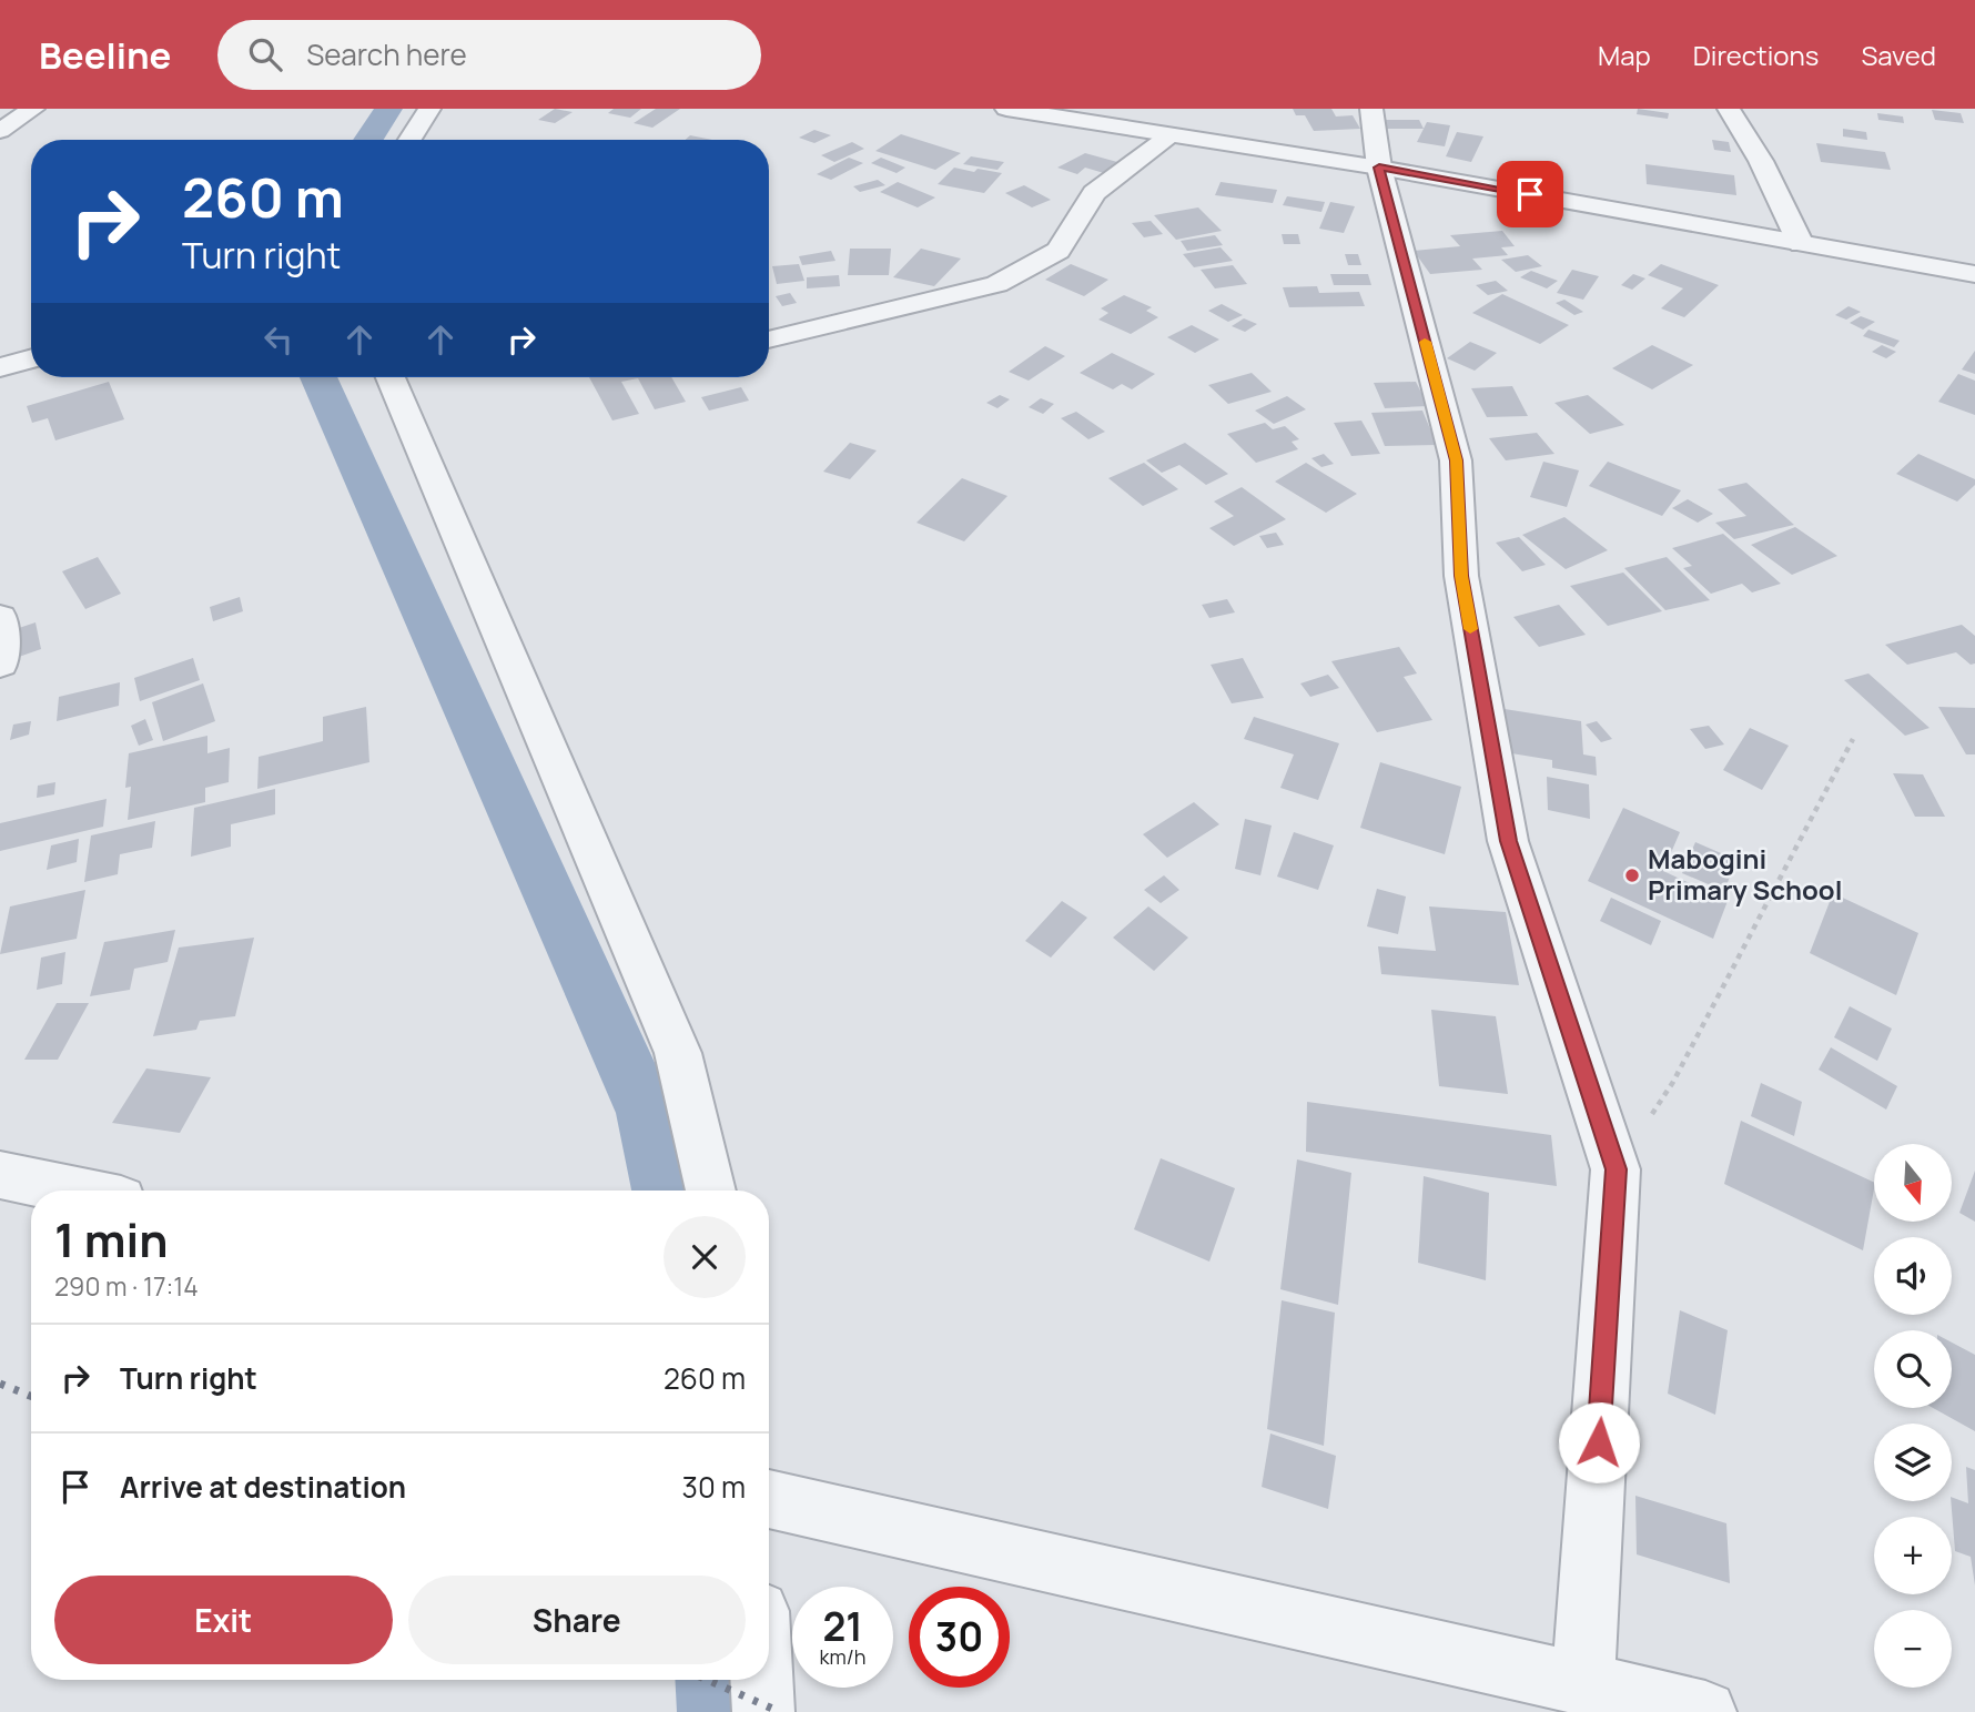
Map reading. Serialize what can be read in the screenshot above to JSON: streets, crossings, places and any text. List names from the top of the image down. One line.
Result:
{"places":["Mabogini Primary School"],"north":"bottom","page":{"header":"Beeline","search":"Search here","nav":["Map","Directions","Saved"],"turn":["260 m","Turn right"],"map_buttons":["+","−"],"heading":["1 min","290 m · 17:14"],"list":[{"name":"Turn right","value":"260 m"},{"name":"Arrive at destination","value":"30 m"}],"buttons":["Exit","Share"],"speed":"21 km/h","limit":"30"}}
